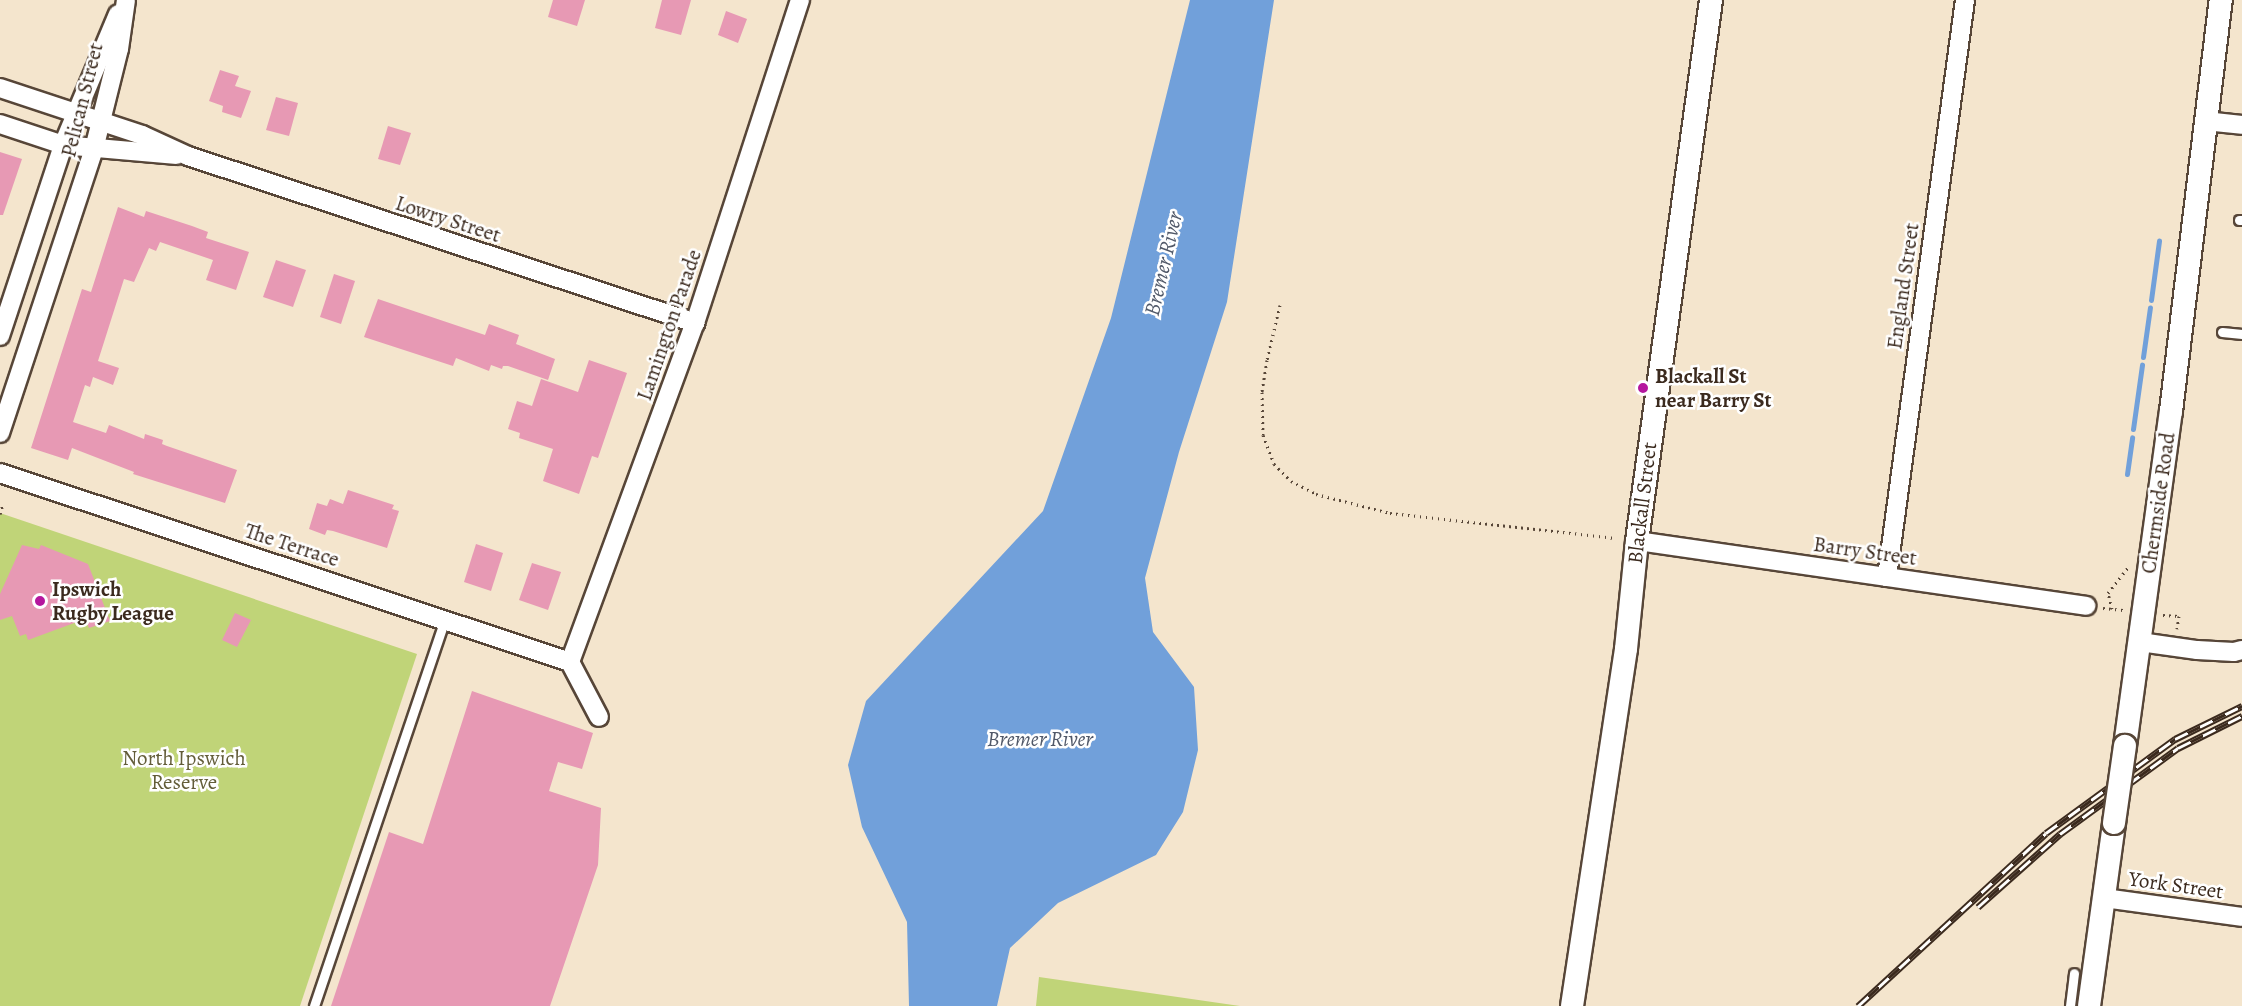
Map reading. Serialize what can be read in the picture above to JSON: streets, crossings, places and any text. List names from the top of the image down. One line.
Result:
{"streets":{"street":["Pelican Street","Lowry Street","England Street","Lamington Parade","Blackall Street","Chermside Road","The Terrace","Barry Street","York Street"]},"crossings":[["Pelican Street","Lowry Street"],["Lowry Street","Lamington Parade"],["England Street","Barry Street"],["Lamington Parade","The Terrace"],["Blackall Street","Barry Street"],["Chermside Road","York Street"]],"water":["Bremer River"],"parks":["North Ipswich Reserve"],"places":["Blackall St near Barry St","Ipswich Rugby League"]}
